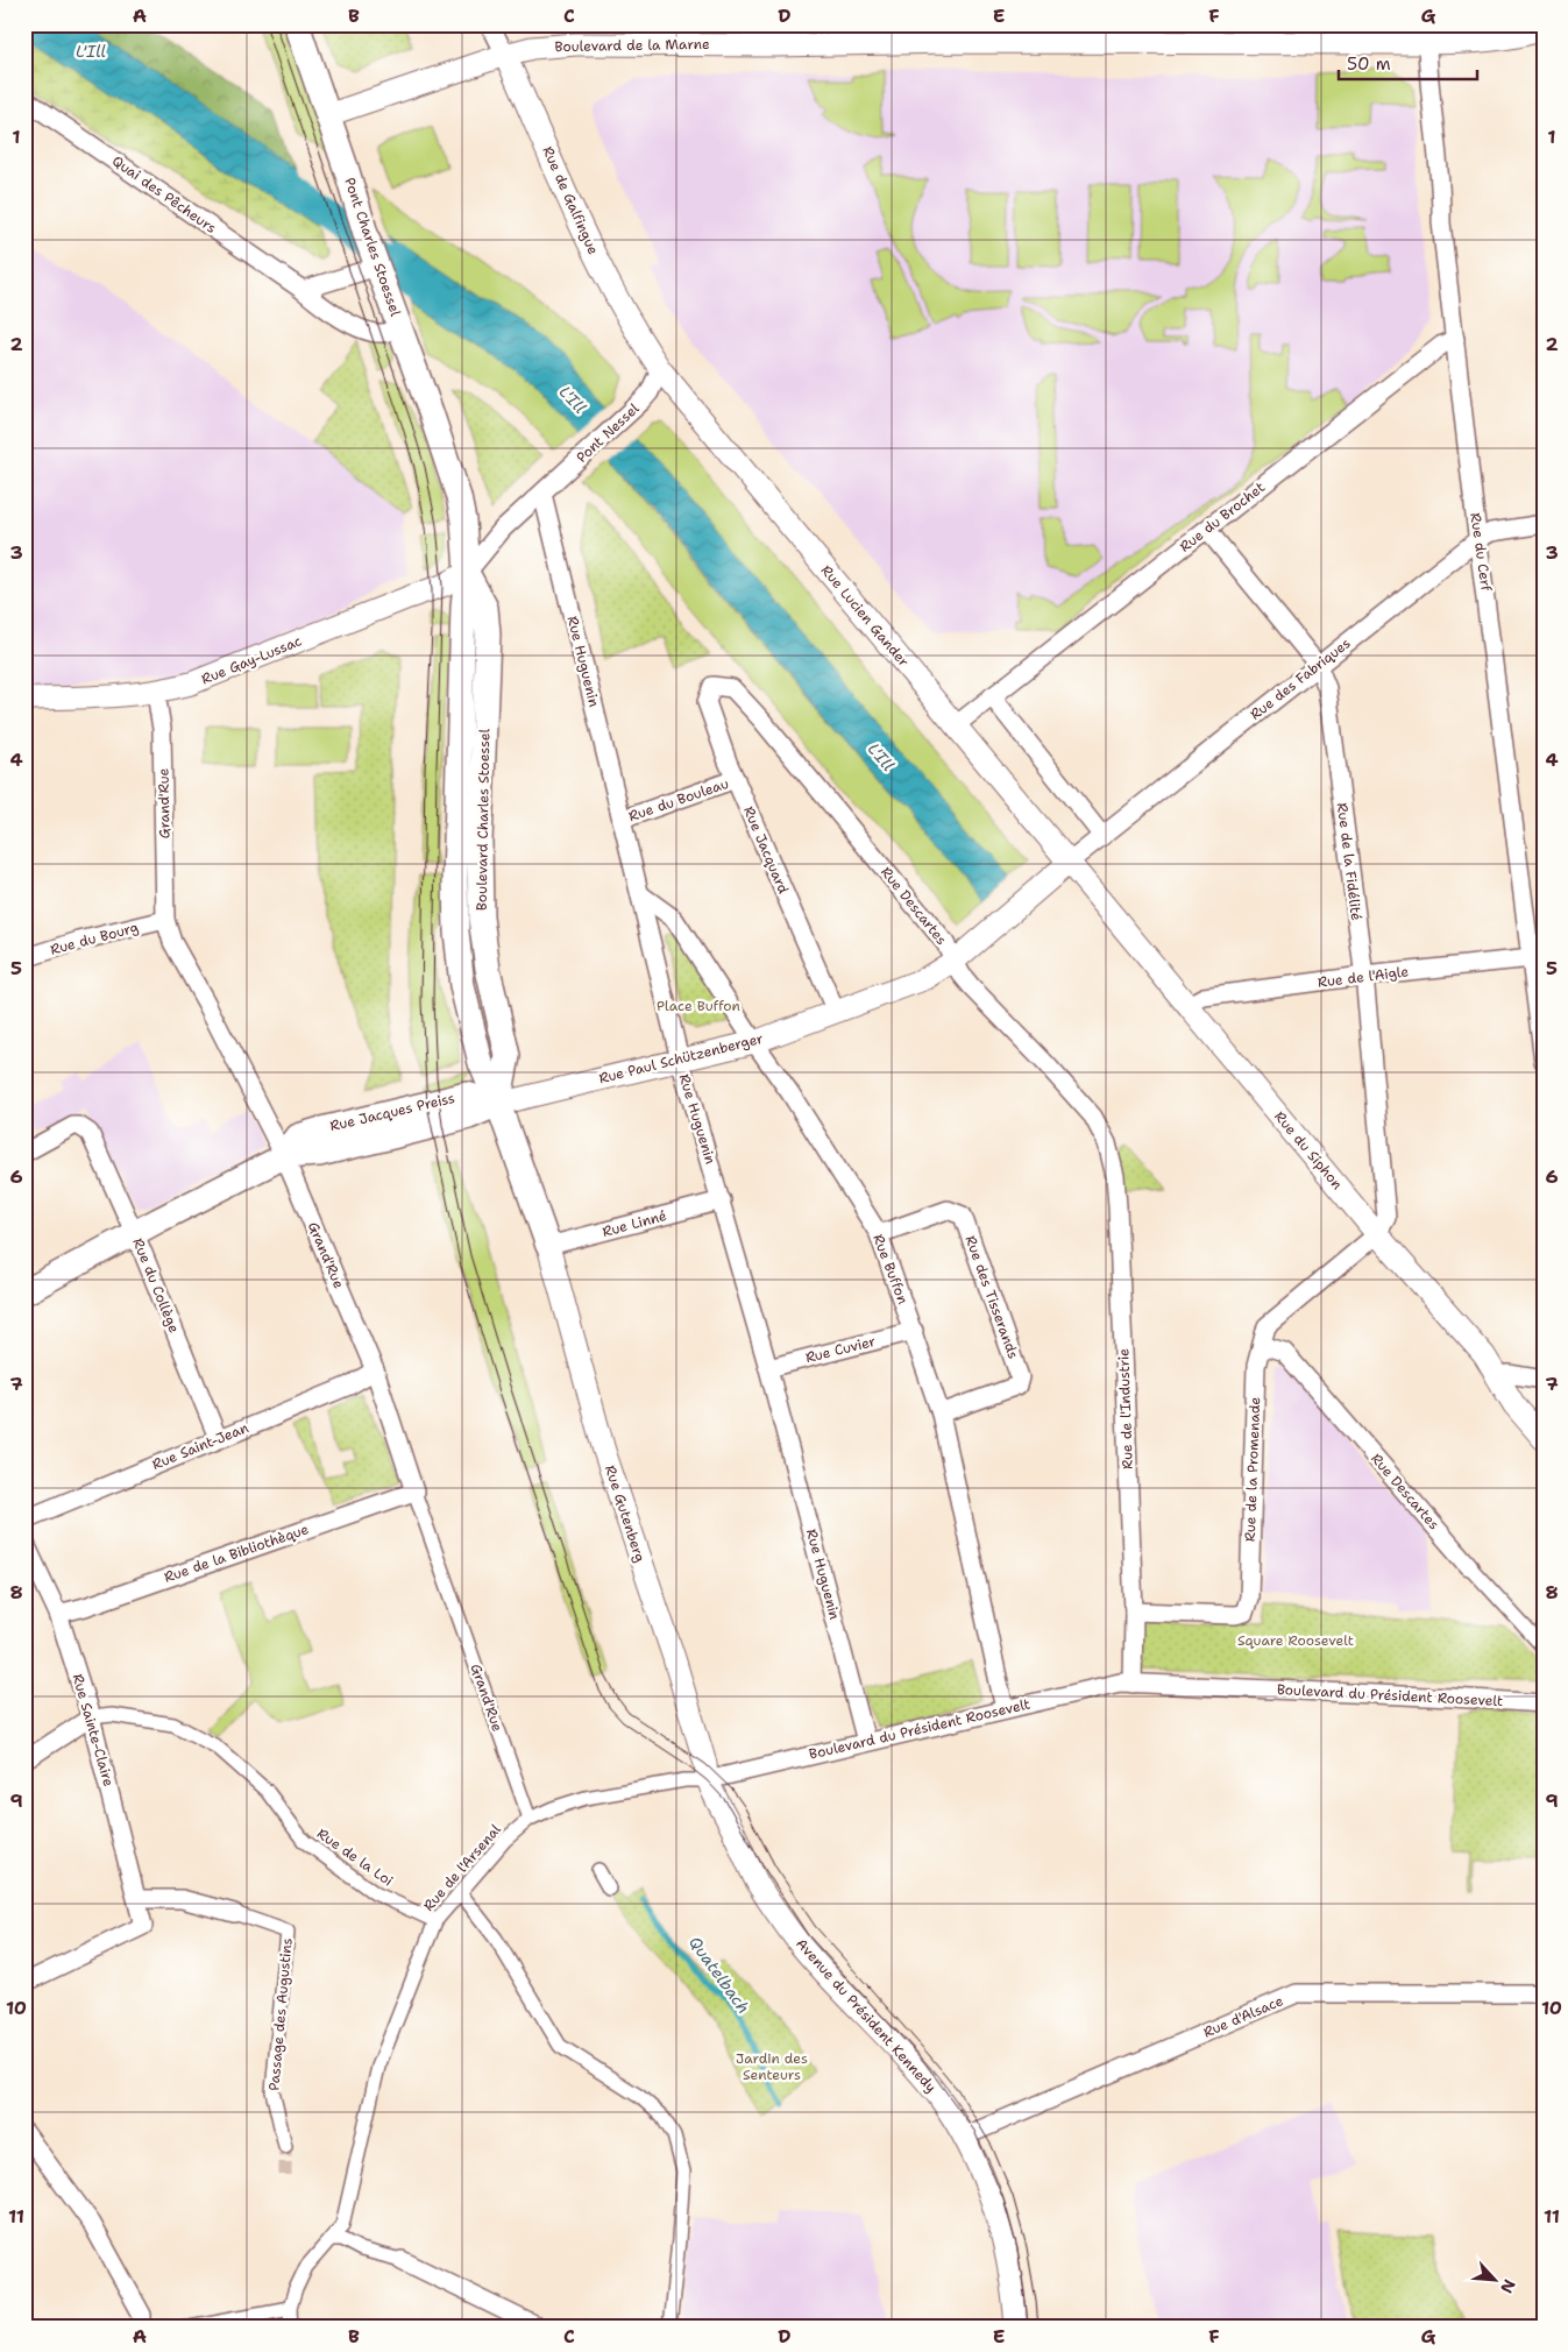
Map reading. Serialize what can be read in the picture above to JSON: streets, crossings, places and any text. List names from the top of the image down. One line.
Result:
{"streets":{"main road":["Pont Charles Stoessel","Boulevard Charles Stoessel","Rue Jacques Preiss"],"street":["Boulevard de la Marne","Quai des Pêcheurs","Rue de Galfingue","Pont Nessel","Rue du Brochet","Rue du Cerf","Rue Lucien Gander","Rue Gay-Lussac","Rue Huguenin","Rue des Fabriques","Rue du Bouleau","Grand'Rue","Rue Jacquard","Rue de la Fidélité","Rue Descartes","Rue du Bourg","Rue de l'Aigle","Rue Paul Schützenberger","Rue du Siphon","Rue Linné","Rue Buffon","Rue du Collège","Rue des Tisserands","Rue Cuvier","Rue de l'Industrie","Rue Saint-Jean","Rue de la Promenade","Rue Gutenberg","Rue de la Bibliothèque","Boulevard du Président Roosevelt","Rue Sainte-Claire","Rue de la Loi","Rue de l'Arsenal","Passage des Augustins","Avenue du Président Kennedy","Rue d'Alsace"]},"crossings":[["Boulevard de la Marne","Rue de Galfingue"],["Boulevard de la Marne","Pont Charles Stoessel"],["Boulevard de la Marne","Rue du Cerf"],["Quai des Pêcheurs","Pont Charles Stoessel"],["Quai des Pêcheurs","Boulevard Charles Stoessel"],["Rue de Galfingue","Pont Nessel"],["Rue de Galfingue","Rue Lucien Gander"],["Pont Charles Stoessel","Boulevard Charles Stoessel"],["Pont Nessel","Rue Lucien Gander"],["Pont Nessel","Rue Gay-Lussac"],["Pont Nessel","Rue Huguenin"],["Pont Nessel","Boulevard Charles Stoessel"],["Rue du Brochet","Rue du Cerf"],["Rue du Brochet","Rue Lucien Gander"],["Rue du Brochet","Rue de la Fidélité"],["Rue du Cerf","Rue des Fabriques"],["Rue du Cerf","Rue de l'Aigle"],["Rue Lucien Gander","Rue des Fabriques"],["Rue Lucien Gander","Rue Paul Schützenberger"],["Rue Lucien Gander","Rue du Siphon"],["Rue Gay-Lussac","Grand'Rue"],["Rue Gay-Lussac","Boulevard Charles Stoessel"],["Rue Huguenin","Rue du Bouleau"],["Rue Huguenin","Rue Paul Schützenberger"],["Rue Huguenin","Rue Linné"],["Rue Huguenin","Rue Buffon"],["Rue Huguenin","Rue Cuvier"],["Rue Huguenin","Boulevard du Président Roosevelt"],["Rue des Fabriques","Rue de la Fidélité"],["Rue des Fabriques","Rue Paul Schützenberger"],["Rue des Fabriques","Rue du Siphon"],["Rue du Bouleau","Rue Jacquard"],["Grand'Rue","Rue du Bourg"],["Grand'Rue","Rue Jacques Preiss"],["Grand'Rue","Rue Saint-Jean"],["Grand'Rue","Rue de la Bibliothèque"],["Grand'Rue","Rue de l'Arsenal"],["Boulevard Charles Stoessel","Rue Paul Schützenberger"],["Boulevard Charles Stoessel","Rue Jacques Preiss"],["Rue Jacquard","Rue Descartes"],["Rue Jacquard","Rue Paul Schützenberger"],["Rue de la Fidélité","Rue de l'Aigle"],["Rue de la Fidélité","Rue du Siphon"],["Rue de la Fidélité","Rue de la Promenade"],["Rue Descartes","Rue Paul Schützenberger"],["Rue Descartes","Rue de l'Industrie"],["Rue Descartes","Rue de la Promenade"],["Rue de l'Aigle","Rue du Siphon"],["Rue Paul Schützenberger","Rue Jacques Preiss"],["Rue Paul Schützenberger","Rue du Siphon"],["Rue Paul Schützenberger","Rue Buffon"],["Rue Jacques Preiss","Rue du Collège"],["Rue du Siphon","Rue de la Promenade"],["Rue Linné","Rue Gutenberg"],["Rue Buffon","Rue des Tisserands"],["Rue Buffon","Rue Cuvier"],["Rue Buffon","Boulevard du Président Roosevelt"],["Rue du Collège","Rue Saint-Jean"],["Rue de l'Industrie","Rue de la Promenade"],["Rue Gutenberg","Boulevard du Président Roosevelt"],["Rue Gutenberg","Rue de l'Arsenal"],["Rue Gutenberg","Avenue du Président Kennedy"],["Rue de la Bibliothèque","Rue Sainte-Claire"],["Boulevard du Président Roosevelt","Rue de l'Arsenal"],["Boulevard du Président Roosevelt","Avenue du Président Kennedy"],["Rue Sainte-Claire","Rue de la Loi"],["Rue Sainte-Claire","Passage des Augustins"],["Rue de la Loi","Rue de l'Arsenal"],["Rue de l'Arsenal","Avenue du Président Kennedy"],["Avenue du Président Kennedy","Rue d'Alsace"]],"water":["L'Ill","Quatelbach"],"parks":["Place Buffon","Square Roosevelt","Jardin des Senteurs"],"scale_bar":"50 m","north":"bottom right","grid":{"columns":["A","B","C","D","E","F","G"],"rows":["1","2","3","4","5","6","7","8","9","10","11"]}}
